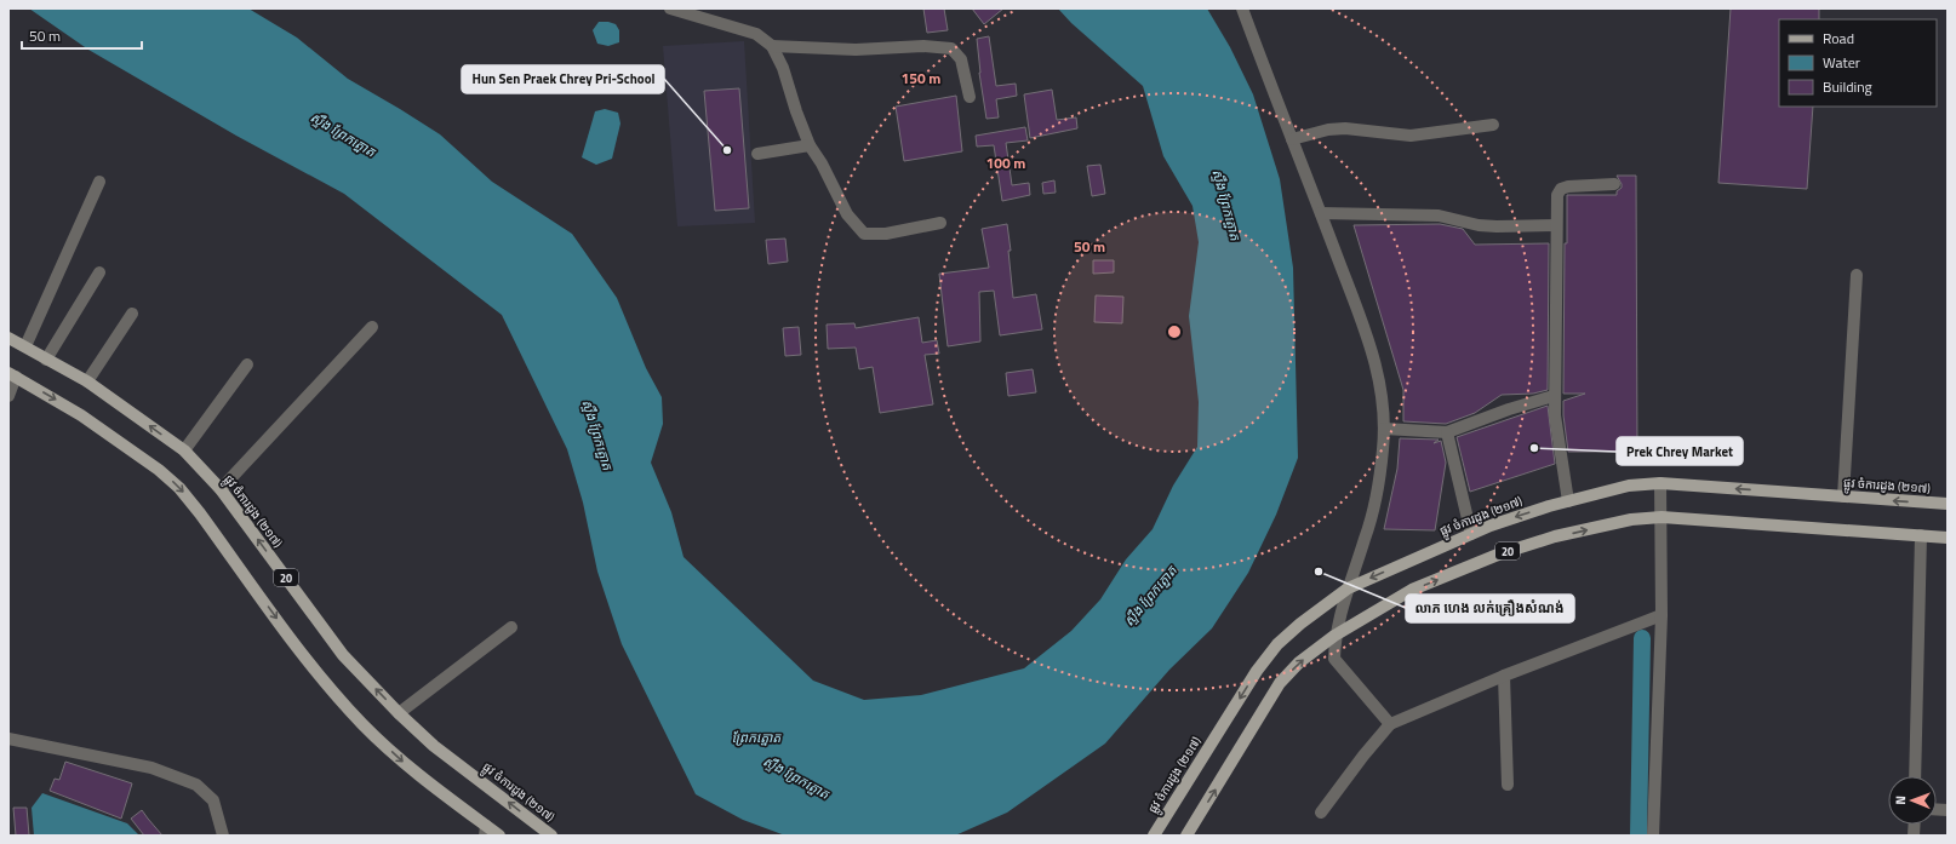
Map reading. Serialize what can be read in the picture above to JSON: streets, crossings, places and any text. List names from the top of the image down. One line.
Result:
{"streets":{"main road":["ផ្លូវ ចំការដូង (២១៧)","20"]},"water":["ស្ទឹង ព្រែកត្នោត","ព្រែកត្នោត"],"places":["Hun Sen Praek Chrey Pri-School","Prek Chrey Market","លាភ ហេង លក់គ្រឿងសំណង់"],"legend":["Road","Water","Building"],"scale_bar":"50 m","north":"left","rings":["150 m","100 m","50 m"]}
